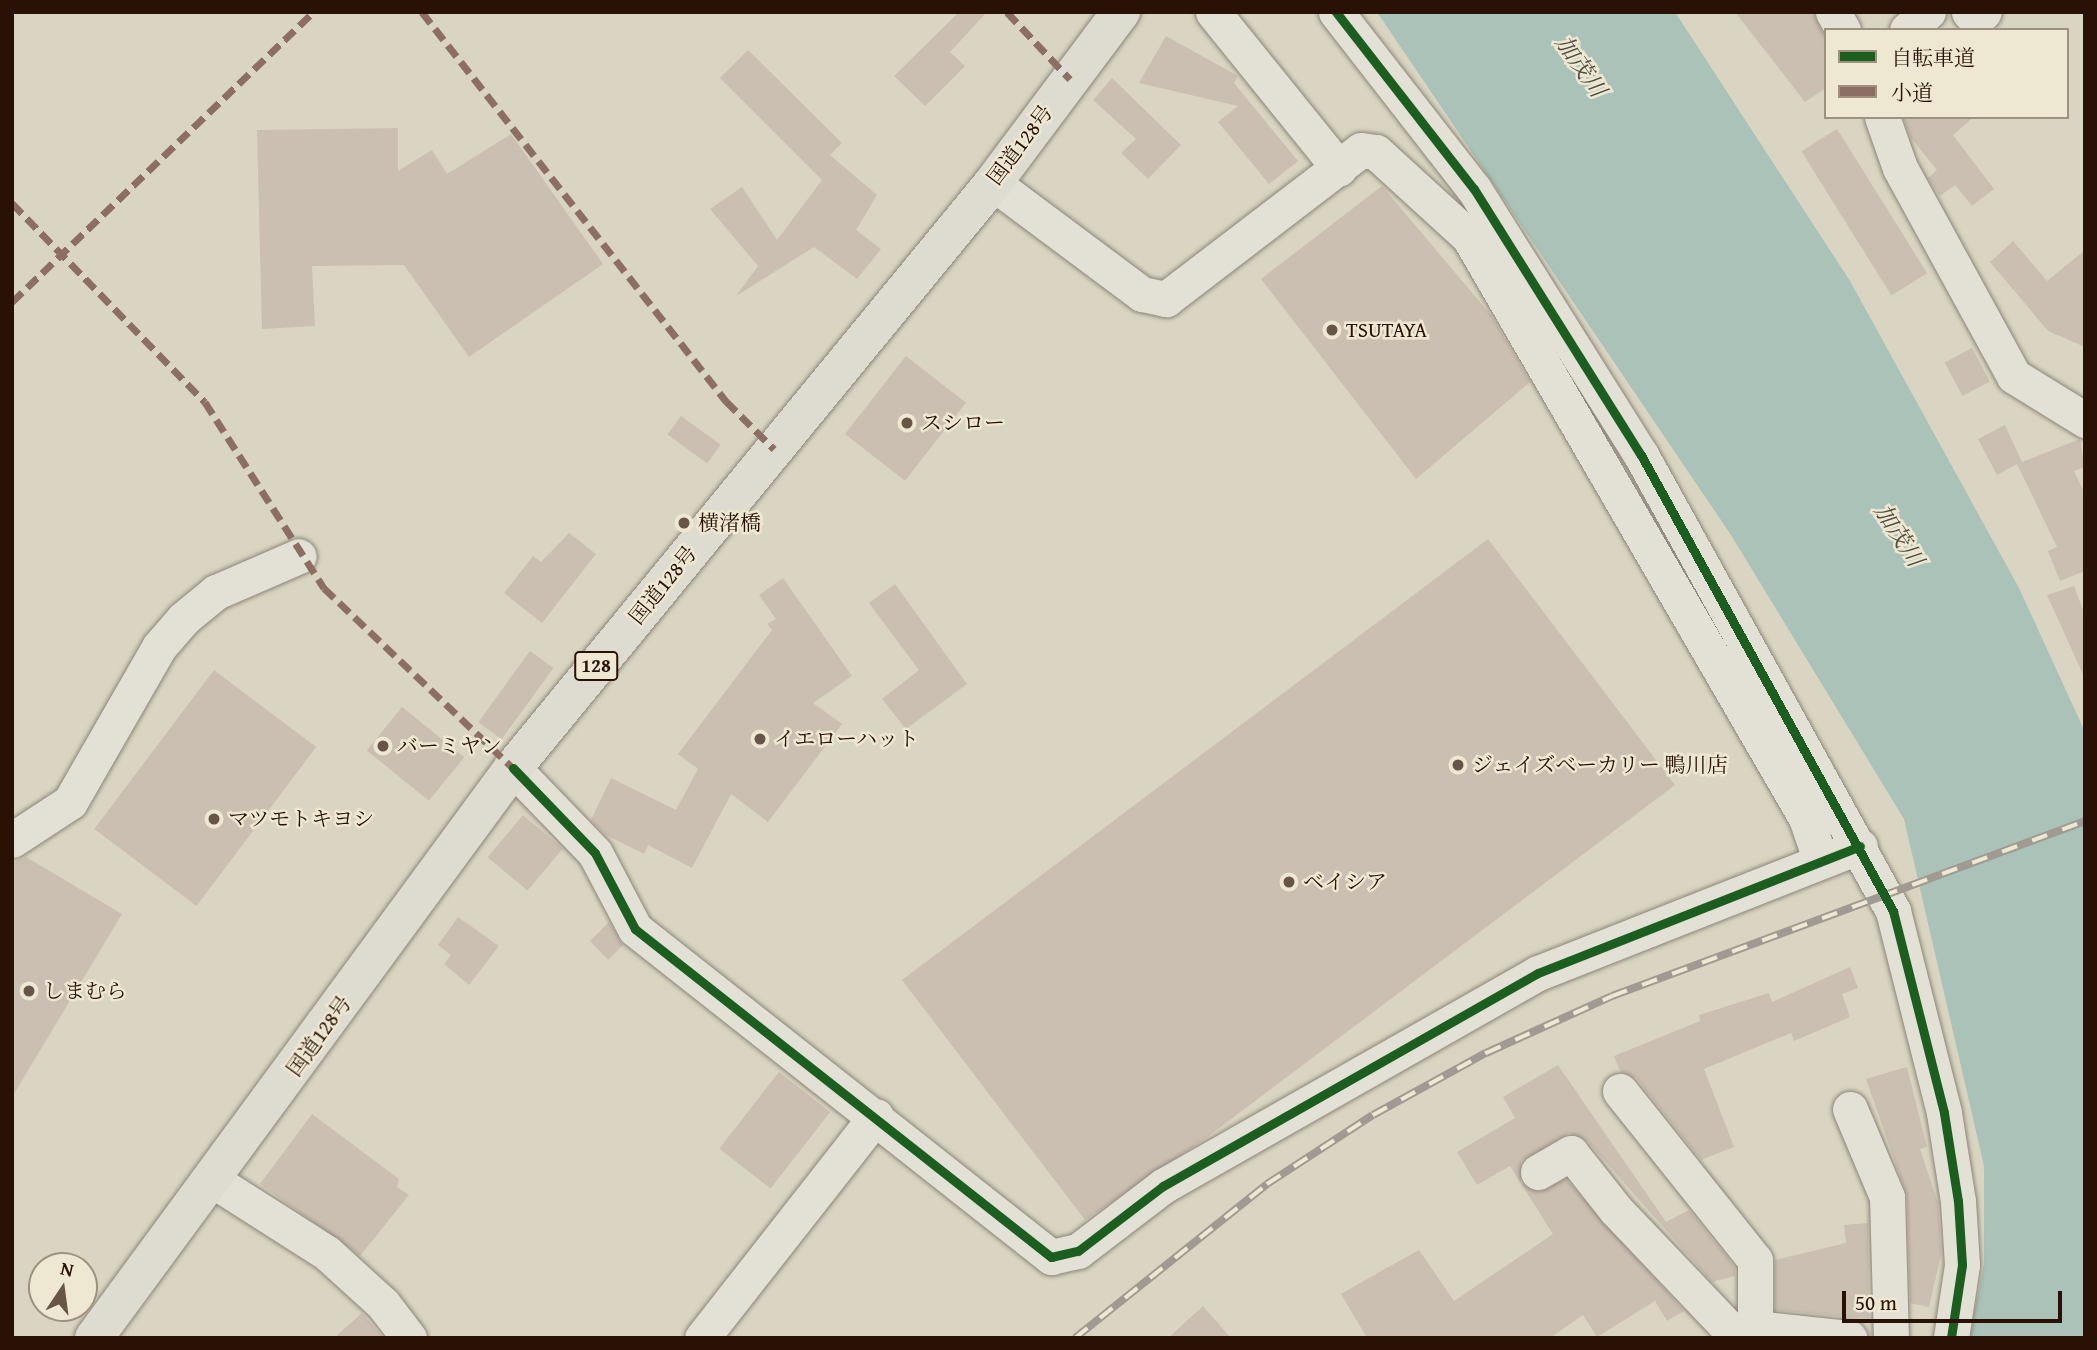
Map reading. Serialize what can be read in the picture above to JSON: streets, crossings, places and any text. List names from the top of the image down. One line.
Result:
{"streets":{"highway":["国道128号","128"]},"water":["加茂川"],"places":["TSUTAYA","スシロー","横渚橋","イエローハット","バーミヤン","ジェイズベーカリー 鴨川店","マツモトキヨシ","ベイシア","しまむら"],"legend":["自転車道","小道"],"scale_bar":"50 m","north":"top"}
